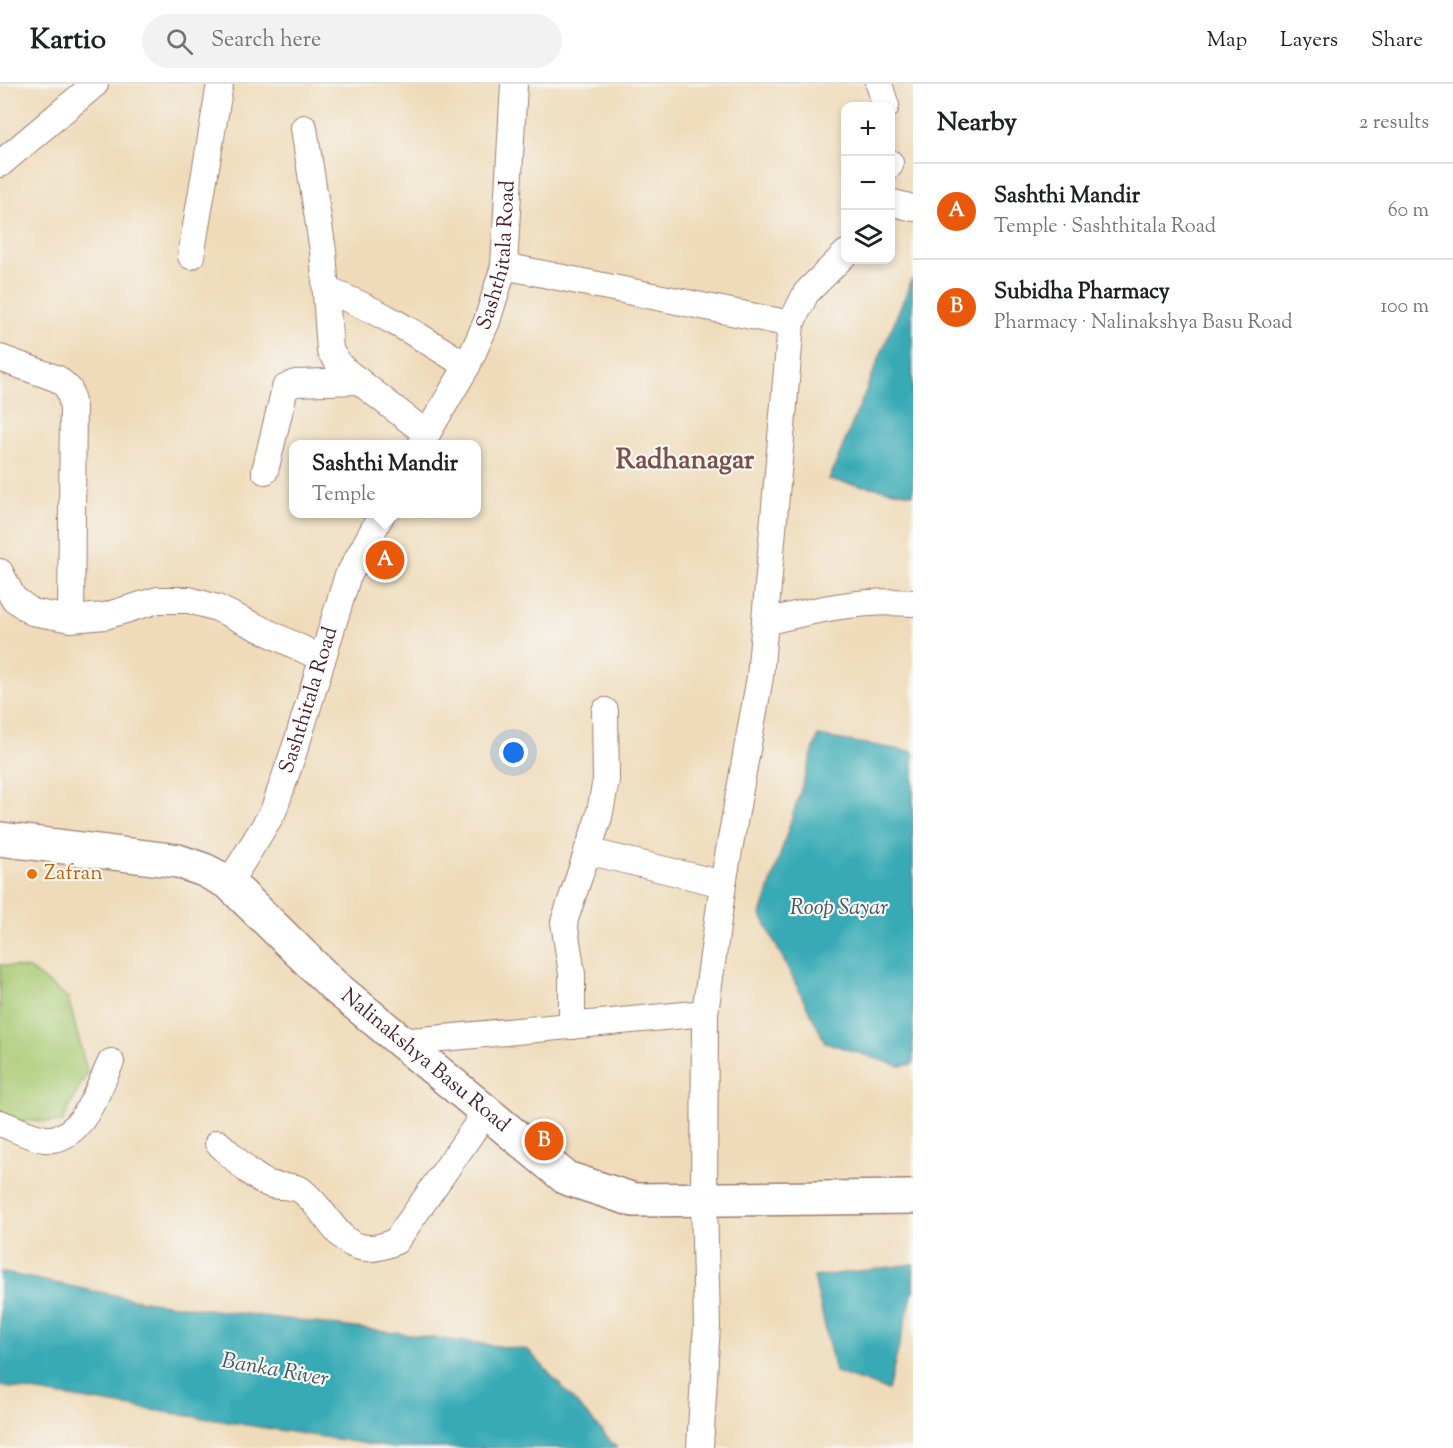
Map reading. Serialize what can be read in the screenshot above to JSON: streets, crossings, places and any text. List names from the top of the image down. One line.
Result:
{"streets":{"street":["Sashthitala Road","Nalinakshya Basu Road"]},"crossings":[["Sashthitala Road","Nalinakshya Basu Road"]],"districts":["Radhanagar"],"water":["Roop Sayar","Banka River"],"places":["Zafran"],"page":{"header":"Kartio","search":"Search here","nav":["Map","Layers","Share"],"heading":["Nearby","2 results"],"map_buttons":["+","−"],"list":[{"mark":"A","name":"Sashthi Mandir","note":"Temple · Sashthitala Road","value":"60 m"},{"mark":"B","name":"Subidha Pharmacy","note":"Pharmacy · Nalinakshya Basu Road","value":"100 m"}],"popup":["Sashthi Mandir","Temple"],"pins":["A","B"]}}
